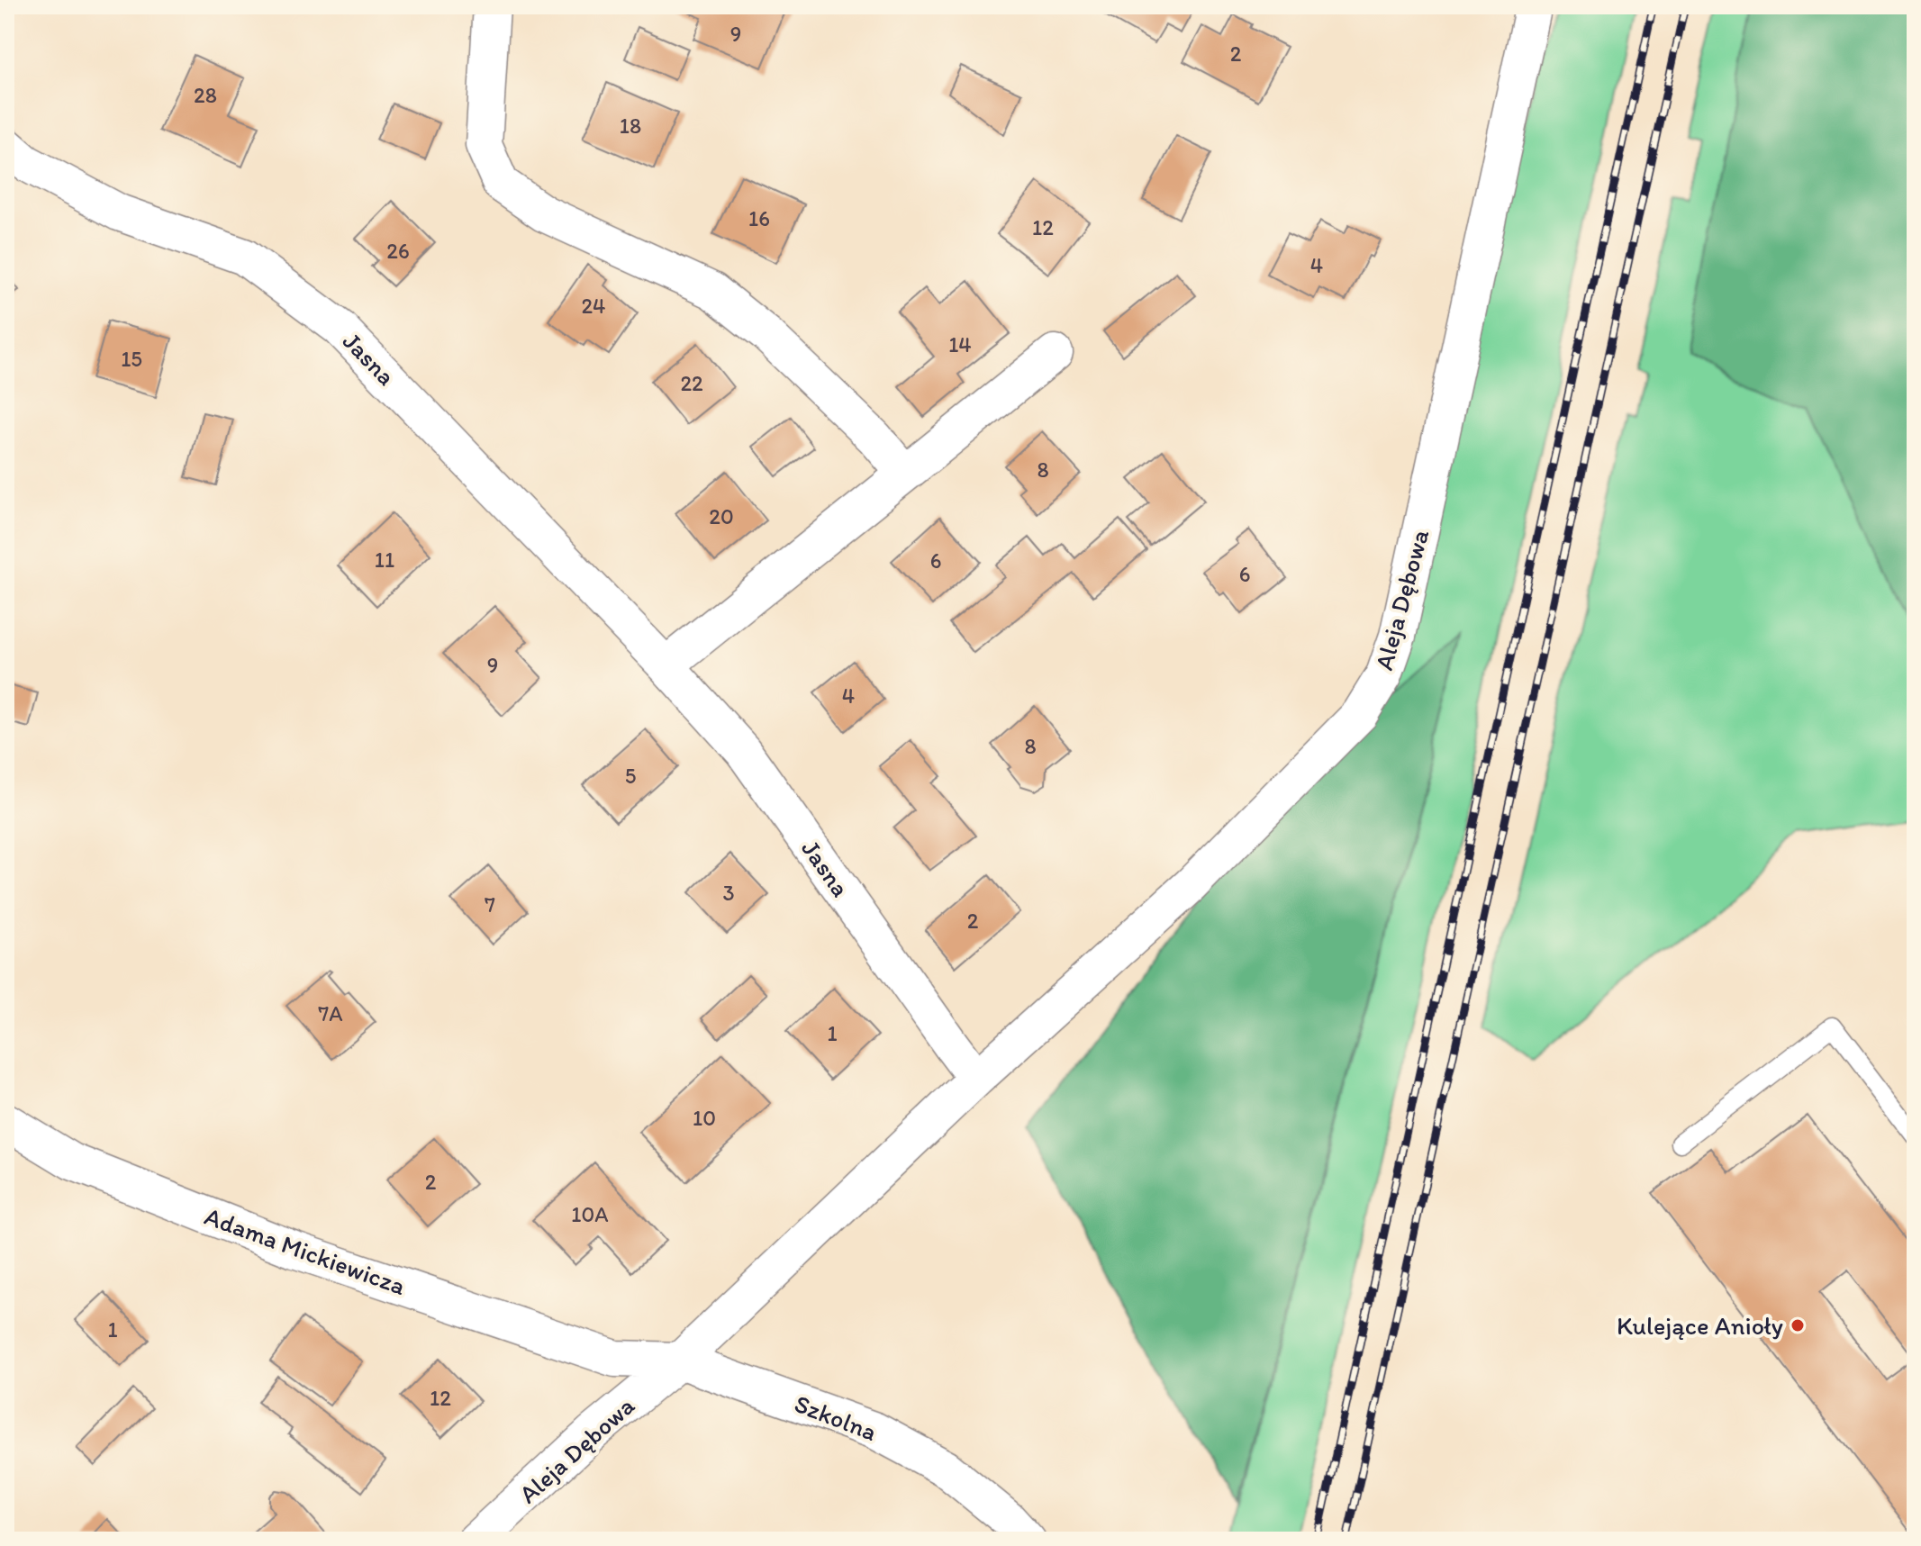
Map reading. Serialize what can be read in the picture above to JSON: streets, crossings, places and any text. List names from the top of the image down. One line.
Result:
{"streets":{"street":["Jasna","Aleja Dębowa","Adama Mickiewicza","Szkolna"]},"crossings":[["Jasna","Aleja Dębowa"],["Aleja Dębowa","Szkolna"],["Adama Mickiewicza","Szkolna"]],"places":["Kulejące Anioły"],"house_numbers":["9","2","28","18","16","12","26","4","24","14","15","22","8","20","11","6","6","9","4","8","5","3","7","2","7A","1","10","2","10A","1","12"]}
